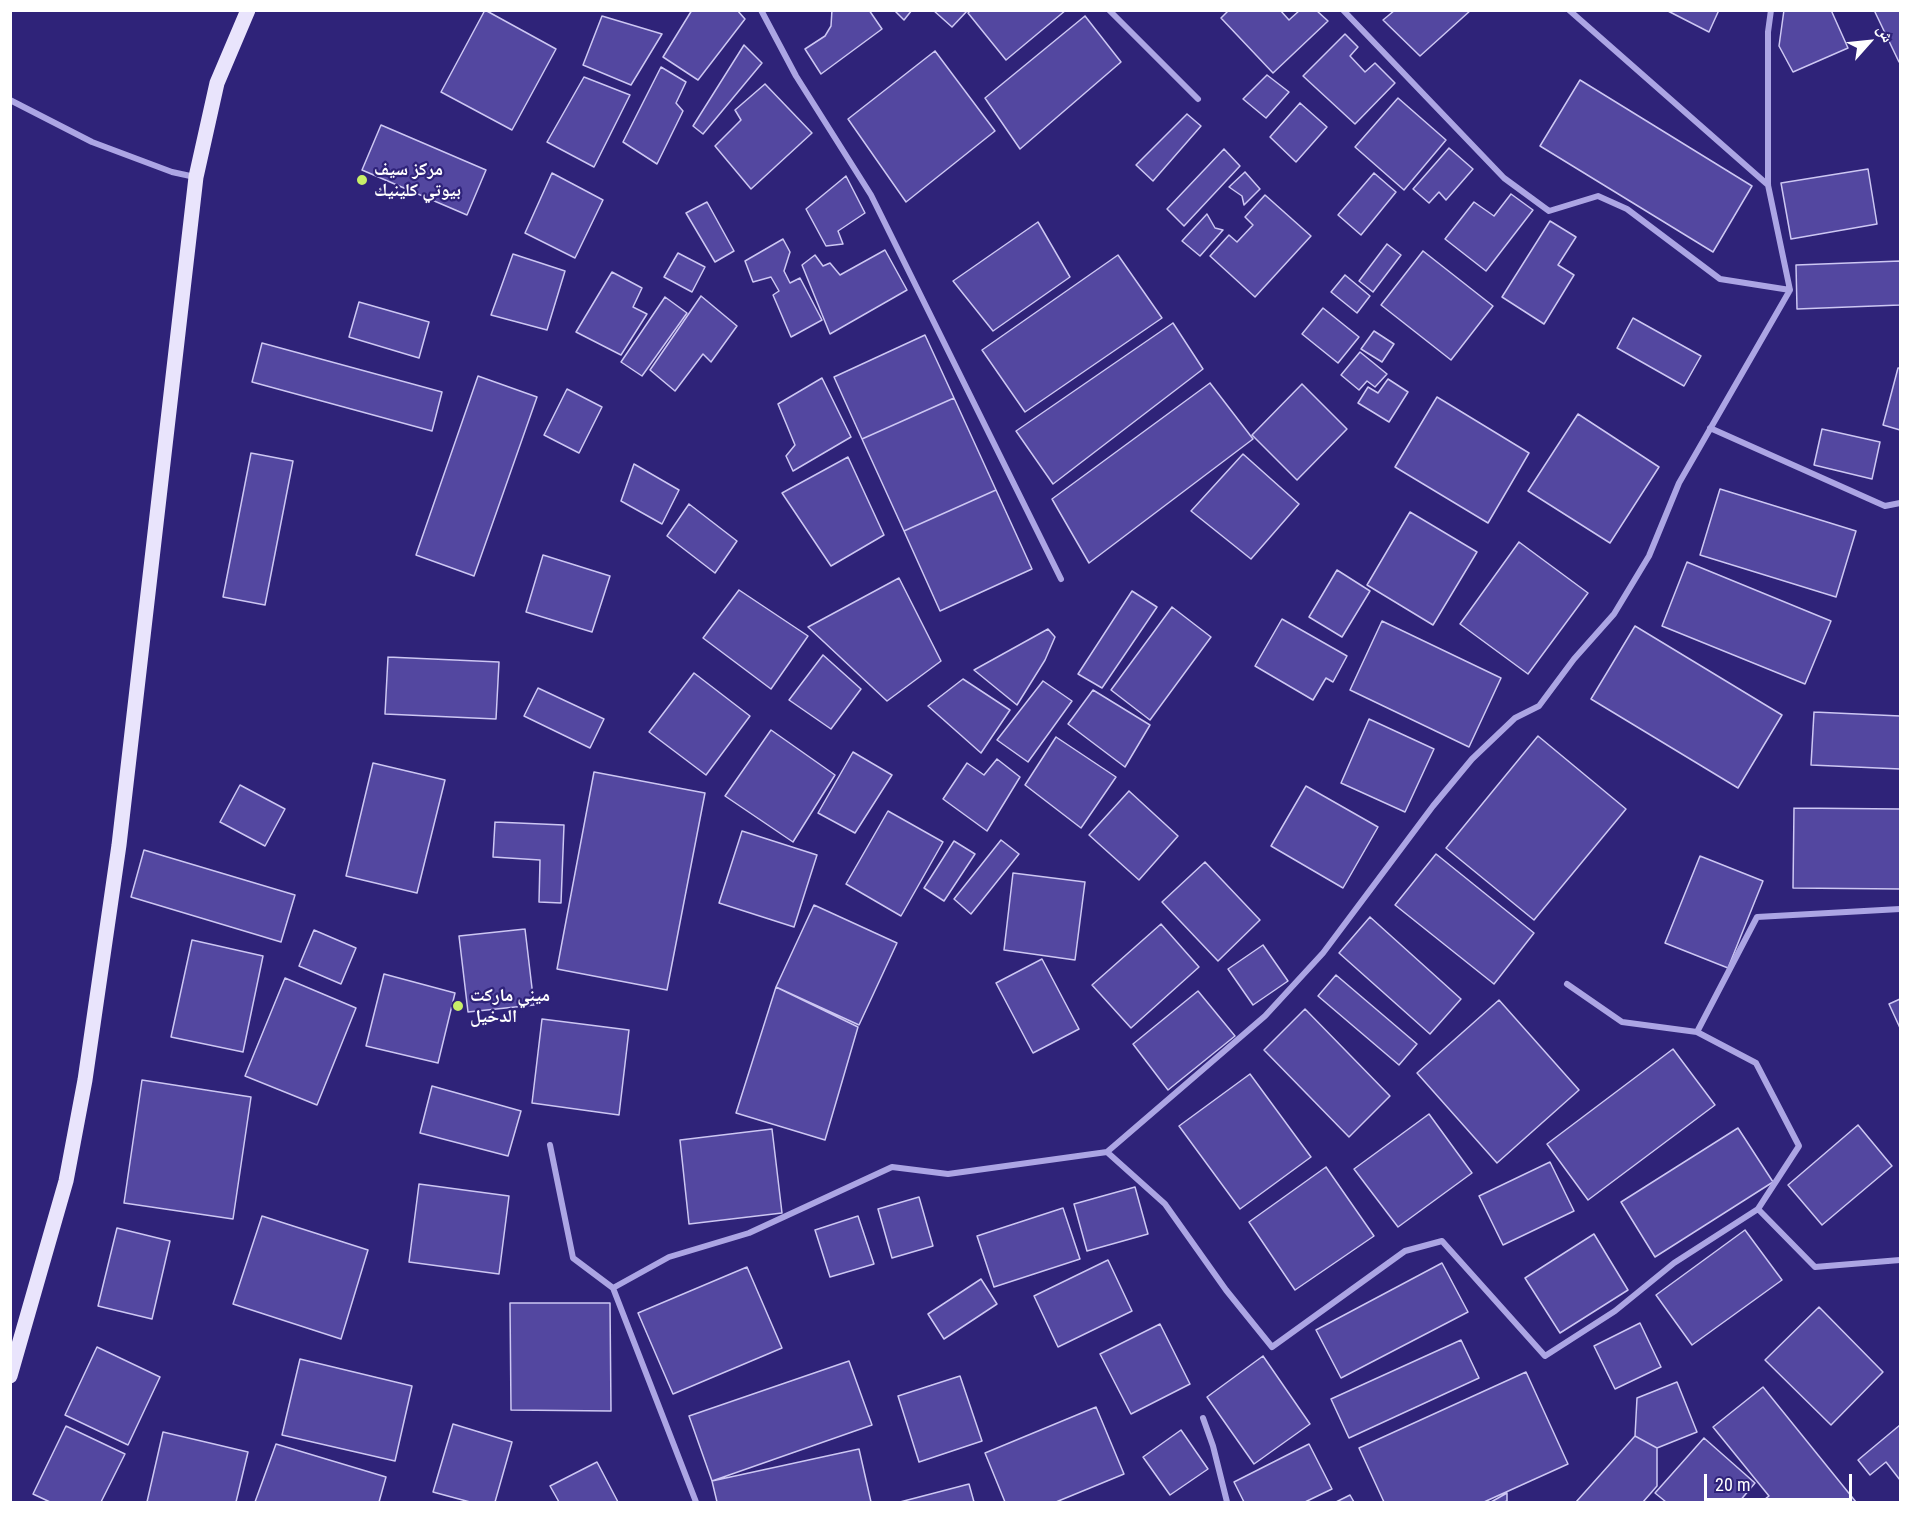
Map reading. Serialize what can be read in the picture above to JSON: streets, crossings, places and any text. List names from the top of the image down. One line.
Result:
{"places":["مركز سيف بيوتي كلينيك","ميني ماركت الدخيل"],"scale_bar":"20 m","north":"top right"}
